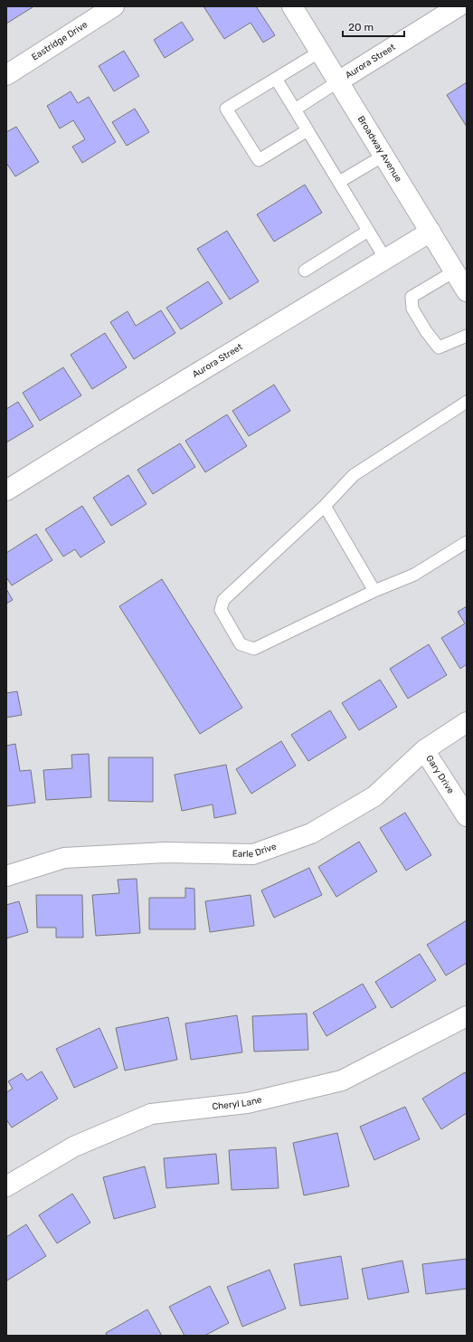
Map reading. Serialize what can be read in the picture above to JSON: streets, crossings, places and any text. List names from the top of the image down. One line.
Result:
{"streets":{"street":["Eastridge Drive","Aurora Street","Broadway Avenue","Gary Drive","Earle Drive","Cheryl Lane"]},"crossings":[["Aurora Street","Broadway Avenue"],["Gary Drive","Earle Drive"]],"scale_bar":"20 m"}
